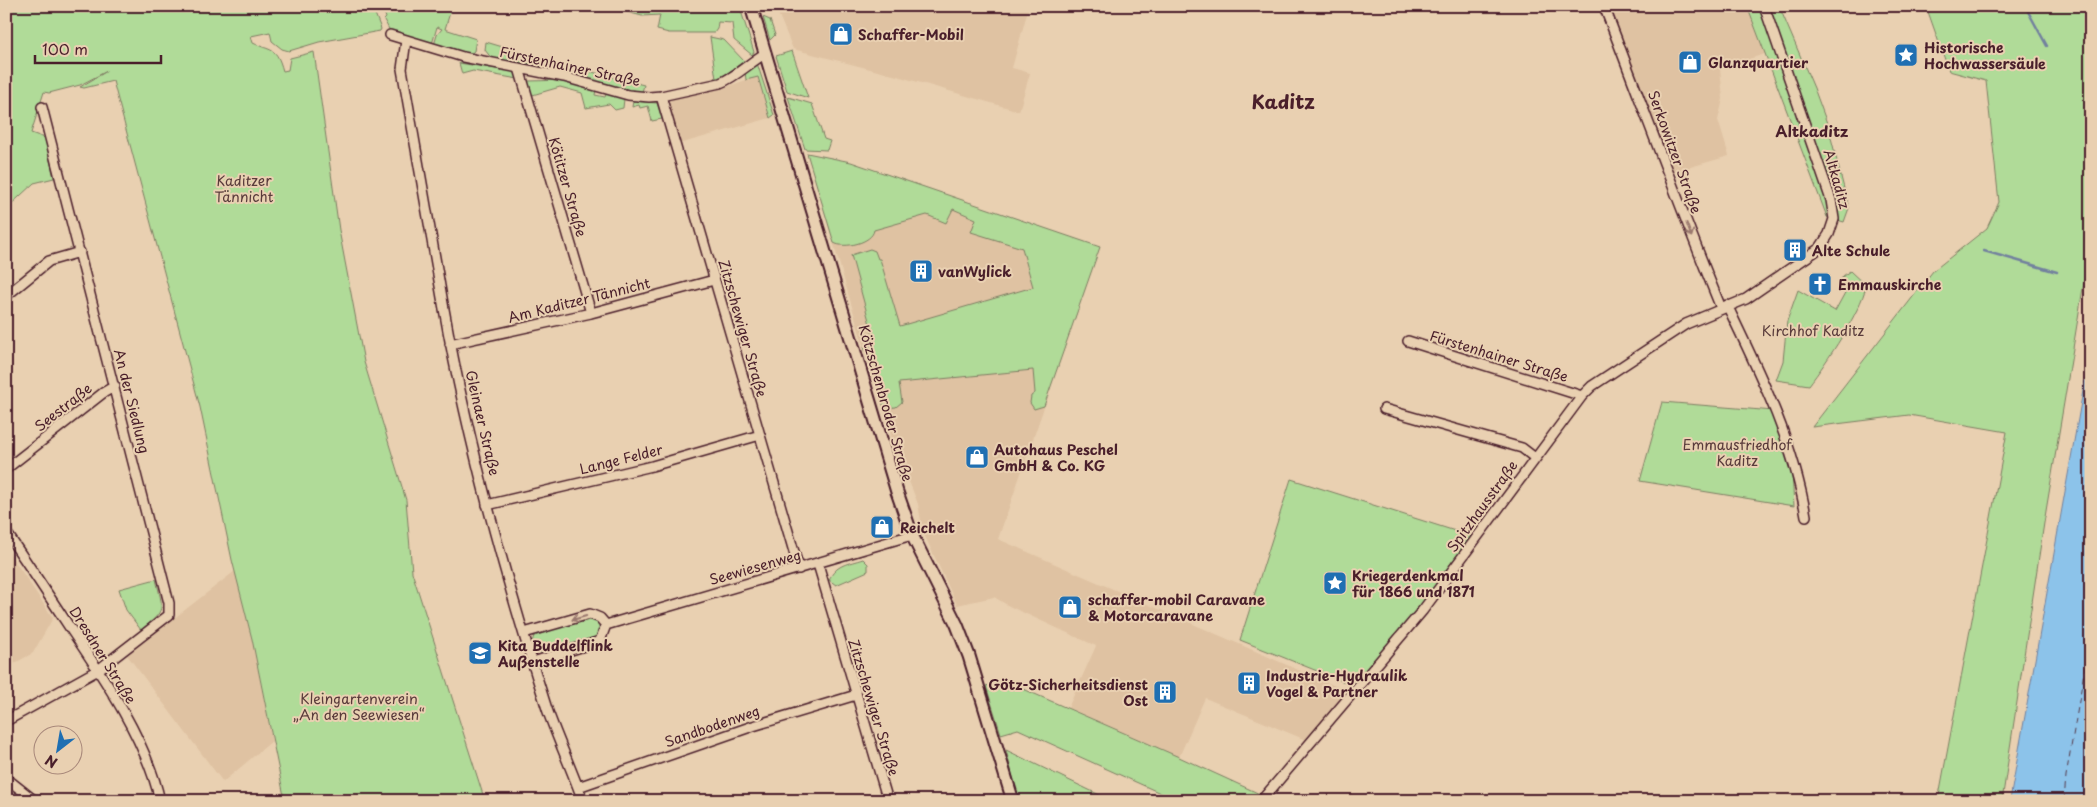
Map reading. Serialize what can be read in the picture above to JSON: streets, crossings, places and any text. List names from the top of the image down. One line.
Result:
{"streets":{"street":["Fürstenhainer Straße","Serkowitzer Straße","Altkaditz","Kötitzer Straße","Am Kaditzer Tännicht","Zitzschewiger Straße","An der Siedlung","Kötzschenbroder Straße","Seestraße","Gleinaer Straße","Lange Felder","Spitzhausstraße","Seewiesenweg","Dresdner Straße","Sandbodenweg"]},"crossings":[["Fürstenhainer Straße","Kötitzer Straße"],["Fürstenhainer Straße","Zitzschewiger Straße"],["Fürstenhainer Straße","Kötzschenbroder Straße"],["Fürstenhainer Straße","Gleinaer Straße"],["Fürstenhainer Straße","Spitzhausstraße"],["Serkowitzer Straße","Altkaditz"],["Serkowitzer Straße","Spitzhausstraße"],["Altkaditz","Spitzhausstraße"],["Kötitzer Straße","Am Kaditzer Tännicht"],["Am Kaditzer Tännicht","Zitzschewiger Straße"],["Am Kaditzer Tännicht","Gleinaer Straße"],["Zitzschewiger Straße","Lange Felder"],["Zitzschewiger Straße","Seewiesenweg"],["Zitzschewiger Straße","Sandbodenweg"],["An der Siedlung","Seestraße"],["An der Siedlung","Dresdner Straße"],["Kötzschenbroder Straße","Seewiesenweg"],["Gleinaer Straße","Lange Felder"],["Gleinaer Straße","Sandbodenweg"]],"one_way":["Serkowitzer Straße"],"districts":["Kaditz","Altkaditz"],"parks":["Kaditzer Tännicht","Kirchhof Kaditz","Emmausfriedhof Kaditz","Kleingartenverein „An den Seewiesen“"],"places":{"shop":["Schaffer-Mobil","Glanzquartier","Autohaus Peschel GmbH & Co. KG","Reichelt","schaffer-mobil Caravane & Motorcaravane"],"place":["Historische Hochwassersäule","Kriegerdenkmal für 1866 und 1871"],"building":["Alte Schule","vanWylick","Industrie-Hydraulik Vogel & Partner","Götz-Sicherheitsdienst Ost"],"church":["Emmauskirche"],"school or university":["Kita Buddelflink Außenstelle"]},"scale_bar":"100 m","north":"bottom left"}
